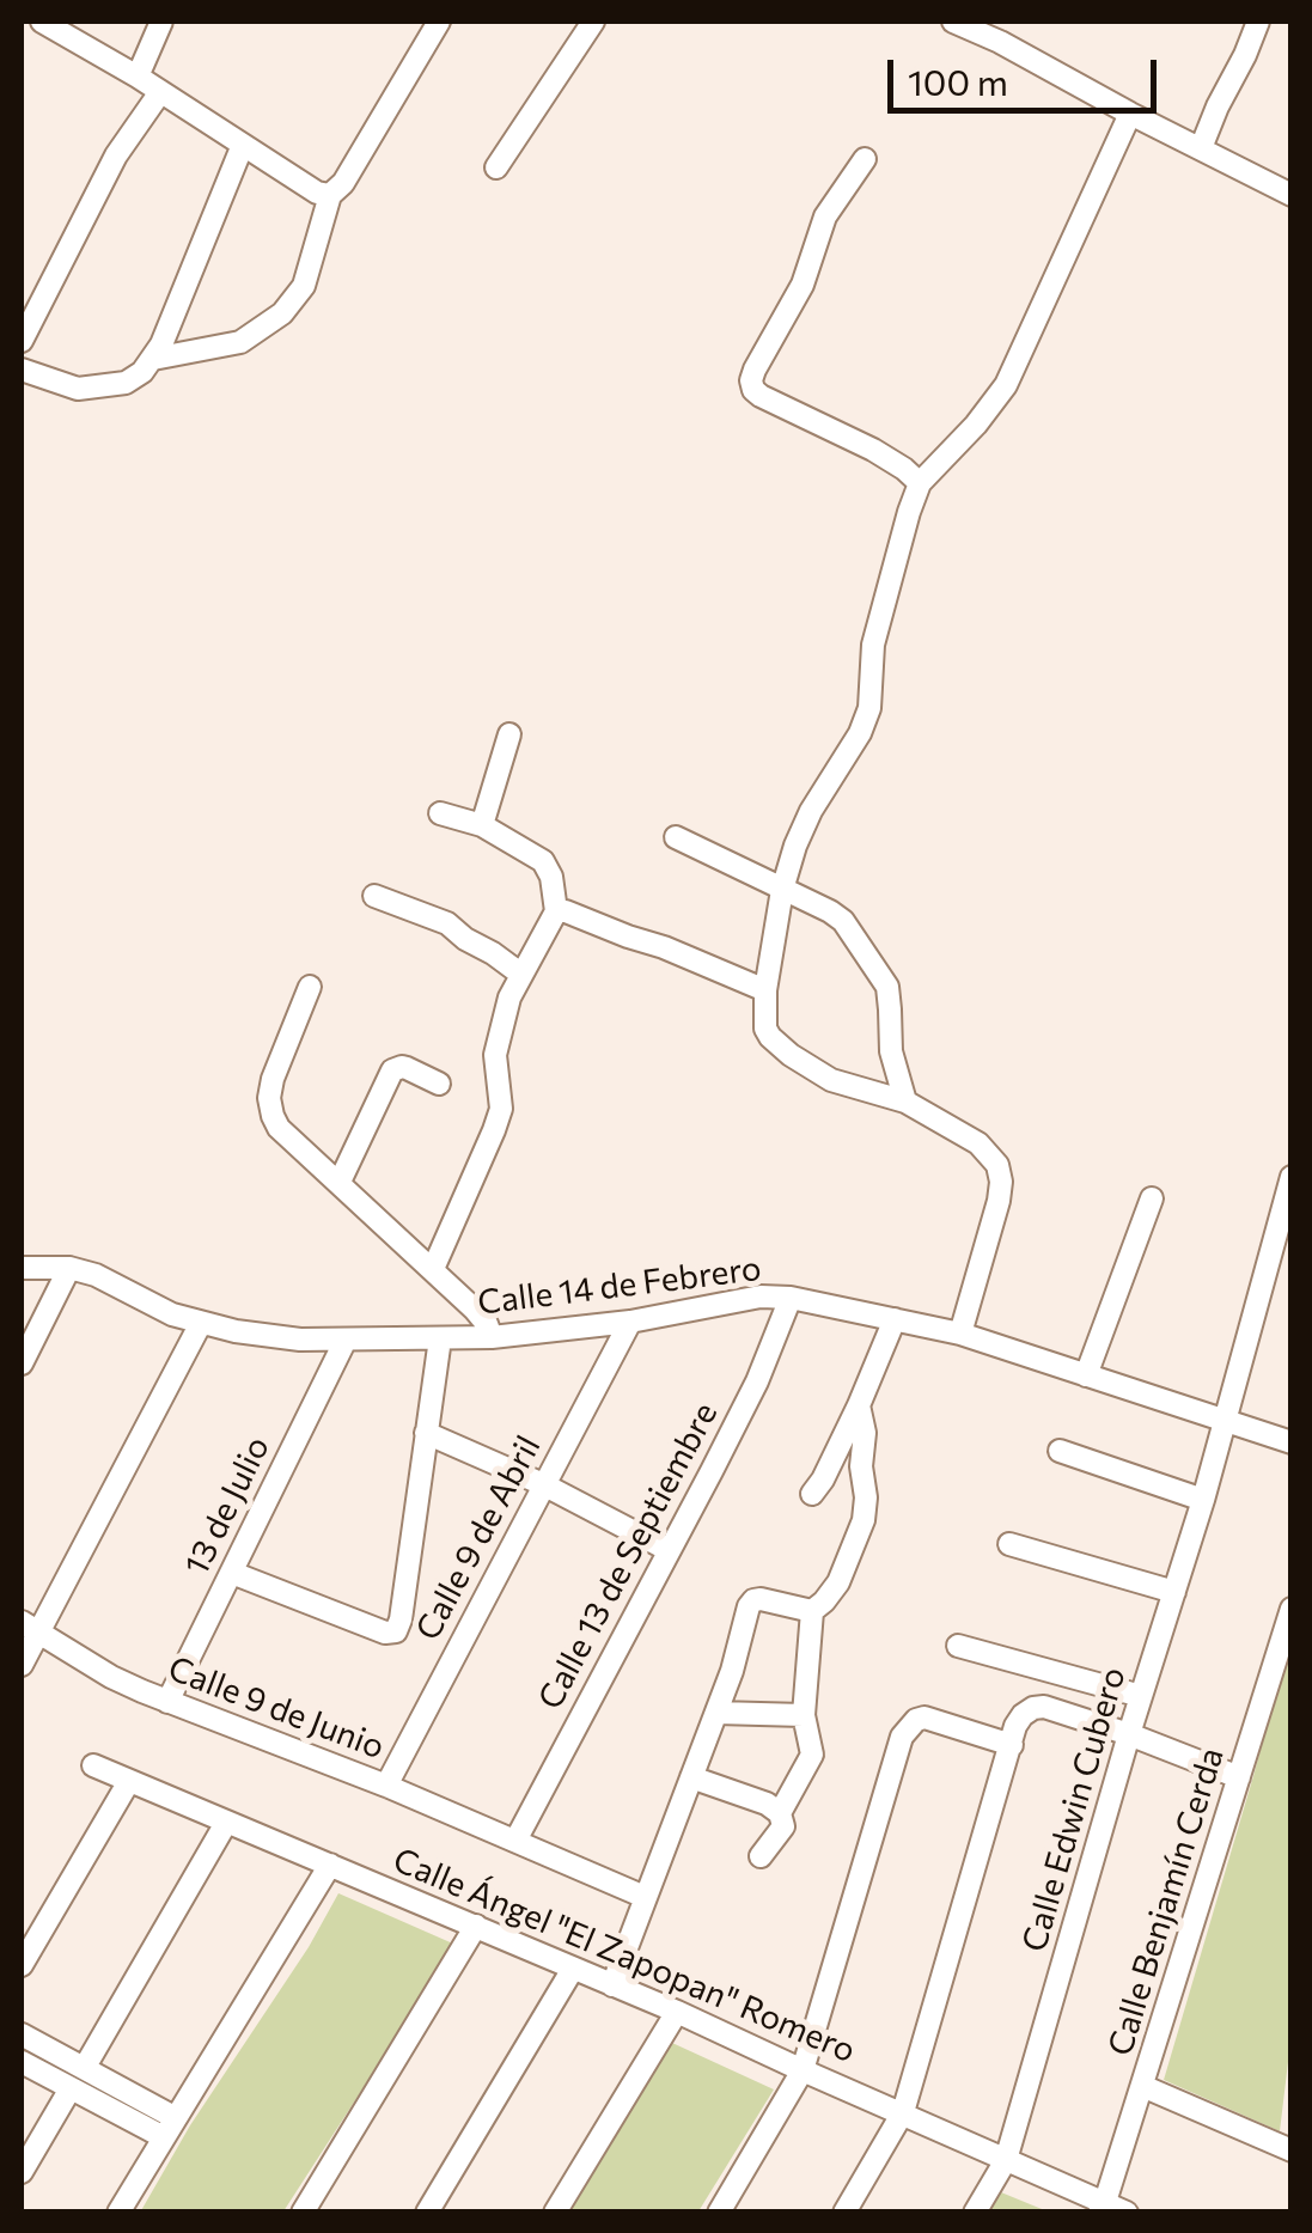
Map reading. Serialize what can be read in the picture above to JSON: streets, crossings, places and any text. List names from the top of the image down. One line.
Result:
{"streets":{"street":["Calle 14 de Febrero","13 de Julio","Calle 9 de Abril","Calle 13 de Septiembre","Calle 9 de Junio","Calle Edwin Cubero","Calle Benjamín Cerda","Calle Ángel \"El Zapopan\" Romero"]},"crossings":[["Calle 14 de Febrero","13 de Julio"],["Calle 14 de Febrero","Calle 9 de Abril"],["Calle 14 de Febrero","Calle 13 de Septiembre"],["Calle 14 de Febrero","Calle Edwin Cubero"],["13 de Julio","Calle 9 de Junio"],["Calle 9 de Abril","Calle 9 de Junio"],["Calle 13 de Septiembre","Calle 9 de Junio"],["Calle Edwin Cubero","Calle Ángel \"El Zapopan\" Romero"],["Calle Benjamín Cerda","Calle Ángel \"El Zapopan\" Romero"]],"scale_bar":"100 m"}
